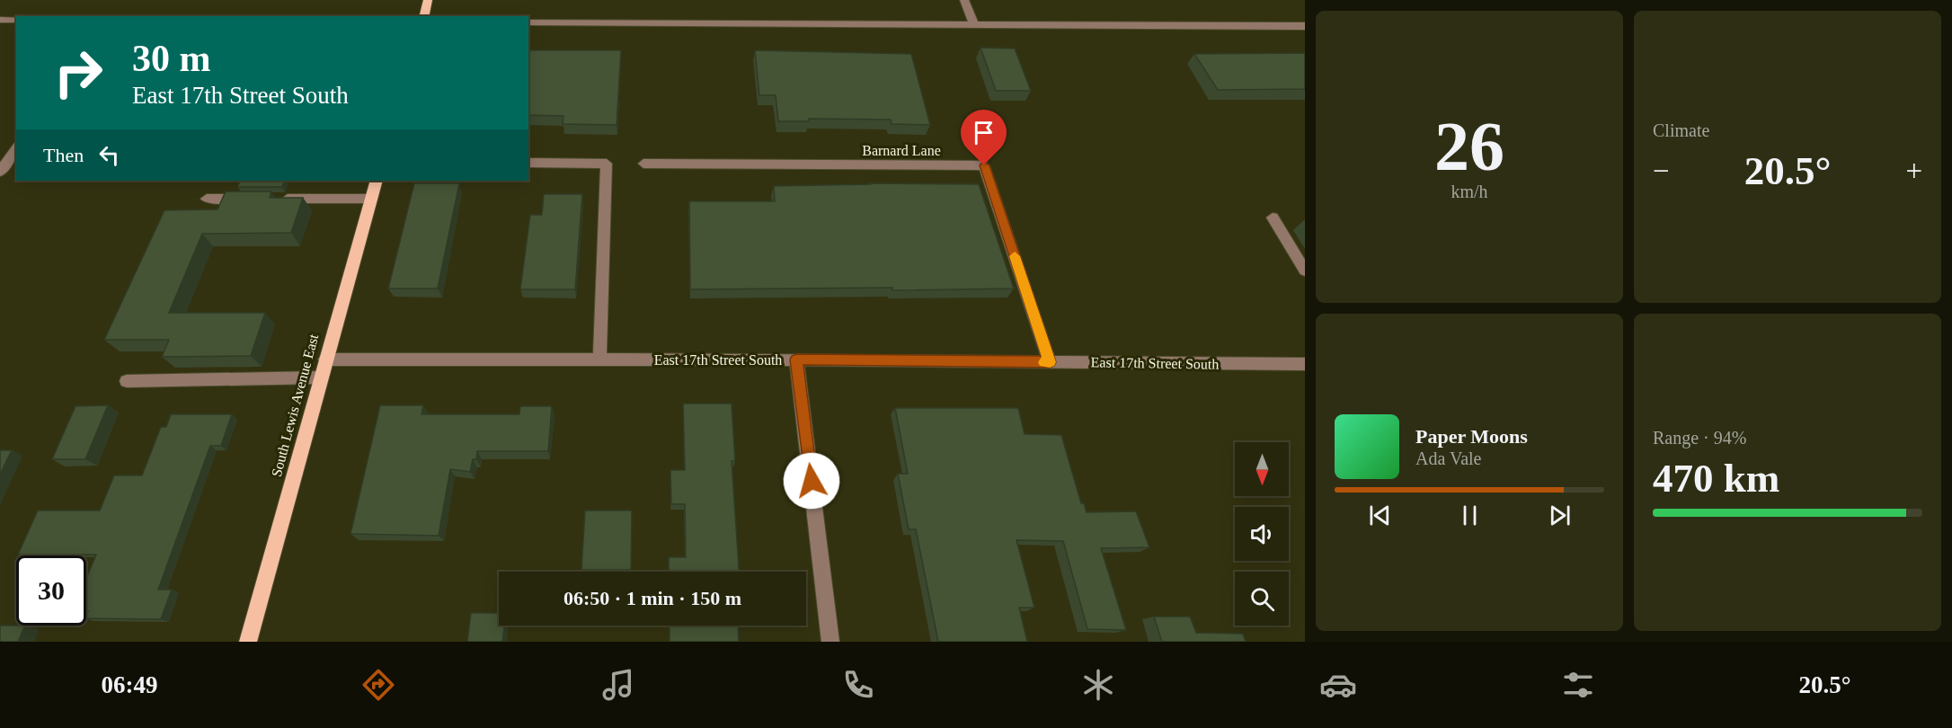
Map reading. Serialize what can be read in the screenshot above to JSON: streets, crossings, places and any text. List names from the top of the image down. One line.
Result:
{"streets":{"main road":["South Lewis Avenue East"],"street":["Barnard Lane","East 17th Street South"]},"crossings":[["Barnard Lane","East 17th Street South"],["East 17th Street South","South Lewis Avenue East"]],"north":"bottom","page":{"tile":[["26","km/h"],"Climate",["Range · 94%","470 km"]],"turn":["30 m","East 17th Street South"],"then":"Then","heat":["−","20.5°","+"],"song":["Paper Moons","Ada Vale"],"limit":"30","trip":"06:50 · 1 min · 150 m","tabs":["06:49","20.5°"]}}
